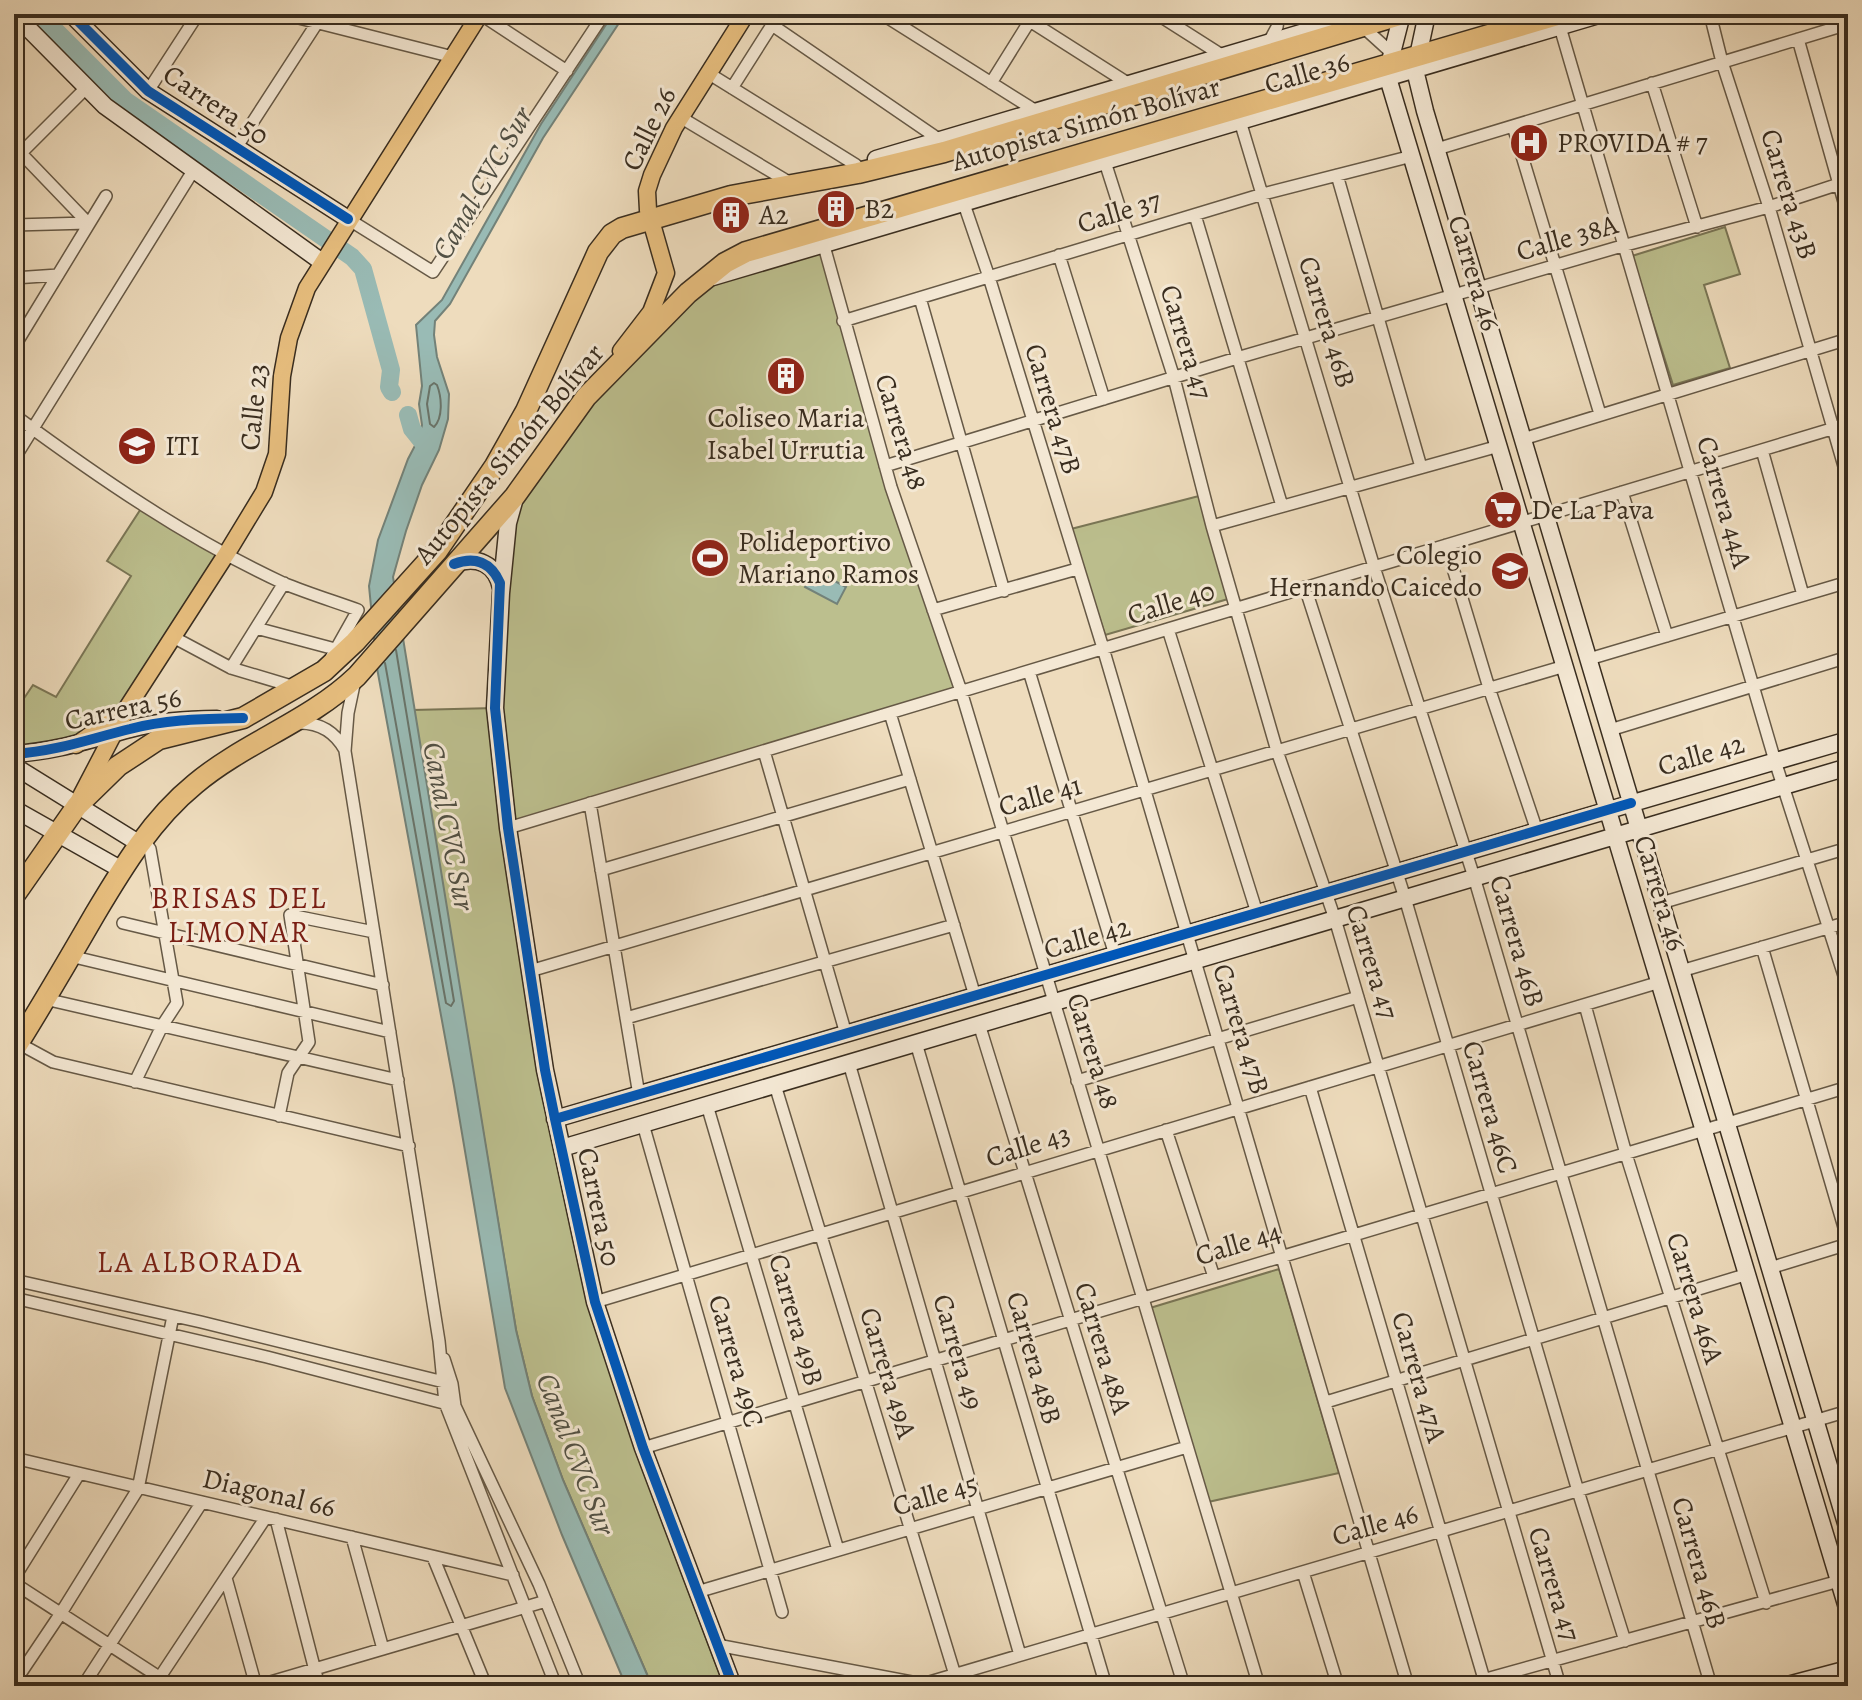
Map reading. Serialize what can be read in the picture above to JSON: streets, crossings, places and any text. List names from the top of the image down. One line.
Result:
{"streets":{"highway":["Autopista Simón Bolívar"],"main road":["Calle 26","Calle 23"],"street":["Calle 36","Carrera 50","Carrera 43B","Calle 37","Calle 38A","Carrera 46","Carrera 46B","Carrera 47","Carrera 47B","Carrera 48","Carrera 44A","Calle 40","Carrera 56","Calle 42","Calle 41","Carrera 46C","Calle 43","Calle 44","Carrera 46A","Carrera 49B","Carrera 48A","Carrera 49","Carrera 48B","Carrera 49C","Carrera 49A","Carrera 47A","Diagonal 66","Calle 45","Calle 46"]},"crossings":[["Calle 36","Autopista Simón Bolívar"],["Calle 36","Carrera 46B"],["Calle 36","Carrera 47"],["Calle 36","Carrera 47B"],["Calle 36","Carrera 48"],["Carrera 50","Autopista Simón Bolívar"],["Carrera 50","Calle 23"],["Carrera 50","Calle 40"],["Carrera 50","Calle 42"],["Carrera 50","Calle 41"],["Carrera 50","Calle 43"],["Carrera 50","Calle 44"],["Carrera 50","Calle 45"],["Autopista Simón Bolívar","Calle 26"],["Autopista Simón Bolívar","Carrera 46"],["Autopista Simón Bolívar","Calle 23"],["Autopista Simón Bolívar","Carrera 44A"],["Autopista Simón Bolívar","Carrera 56"],["Carrera 43B","Calle 38A"],["Carrera 43B","Calle 40"],["Calle 37","Carrera 46"],["Calle 37","Carrera 46B"],["Calle 37","Carrera 47"],["Calle 37","Carrera 47B"],["Calle 37","Carrera 48"],["Calle 38A","Carrera 46"],["Calle 38A","Carrera 46B"],["Calle 38A","Carrera 47"],["Calle 38A","Carrera 47B"],["Calle 38A","Carrera 48"],["Calle 38A","Carrera 44A"],["Carrera 46","Calle 40"],["Carrera 46","Calle 42"],["Carrera 46","Calle 41"],["Carrera 46","Calle 43"],["Carrera 46","Calle 44"],["Carrera 46","Calle 46"],["Carrera 46B","Calle 40"],["Carrera 46B","Calle 42"],["Carrera 46B","Calle 41"],["Carrera 46B","Calle 43"],["Carrera 46B","Calle 44"],["Carrera 46B","Calle 46"],["Carrera 47","Calle 40"],["Carrera 47","Calle 42"],["Carrera 47","Calle 41"],["Carrera 47","Calle 43"],["Carrera 47","Calle 44"],["Carrera 47","Calle 46"],["Calle 23","Carrera 56"],["Carrera 47B","Calle 40"],["Carrera 47B","Calle 42"],["Carrera 47B","Calle 41"],["Carrera 47B","Calle 43"],["Carrera 47B","Calle 44"],["Carrera 47B","Calle 46"],["Carrera 48","Calle 40"],["Carrera 48","Calle 42"],["Carrera 48","Calle 41"],["Carrera 48","Calle 43"],["Carrera 48","Calle 44"],["Carrera 48","Calle 45"],["Carrera 48","Calle 46"],["Carrera 44A","Calle 40"],["Carrera 44A","Calle 42"],["Calle 40","Carrera 46C"],["Calle 42","Carrera 46C"],["Calle 42","Carrera 49B"],["Calle 42","Carrera 48A"],["Calle 42","Carrera 49"],["Calle 42","Carrera 48B"],["Calle 42","Carrera 49C"],["Calle 42","Carrera 49A"],["Calle 41","Carrera 46C"],["Carrera 46C","Calle 43"],["Carrera 46C","Calle 44"],["Carrera 46C","Calle 46"],["Calle 43","Carrera 46A"],["Calle 43","Carrera 49B"],["Calle 43","Carrera 48A"],["Calle 43","Carrera 49"],["Calle 43","Carrera 48B"],["Calle 43","Carrera 49C"],["Calle 43","Carrera 49A"],["Calle 43","Carrera 47A"],["Calle 44","Carrera 46A"],["Calle 44","Carrera 49B"],["Calle 44","Carrera 48A"],["Calle 44","Carrera 49"],["Calle 44","Carrera 48B"],["Calle 44","Carrera 49C"],["Calle 44","Carrera 49A"],["Calle 44","Carrera 47A"],["Carrera 46A","Calle 46"],["Carrera 49B","Calle 45"],["Carrera 48A","Calle 45"],["Carrera 48A","Calle 46"],["Carrera 49","Calle 45"],["Carrera 49","Calle 46"],["Carrera 48B","Calle 45"],["Carrera 48B","Calle 46"],["Carrera 49C","Calle 45"],["Carrera 49A","Calle 45"],["Carrera 49A","Calle 46"],["Carrera 47A","Calle 46"]],"districts":["BRISAS DEL LIMONAR","LA ALBORADA"],"water":["Canal CVC Sur"],"places":{"hospital":["PROVIDA # 7"],"building":["B2","A2","Coliseo Maria Isabel Urrutia"],"school or university":["ITI","Colegio Hernando Caicedo"],"supermarket":["De La Pava"],"sports":["Polideportivo Mariano Ramos"]}}
